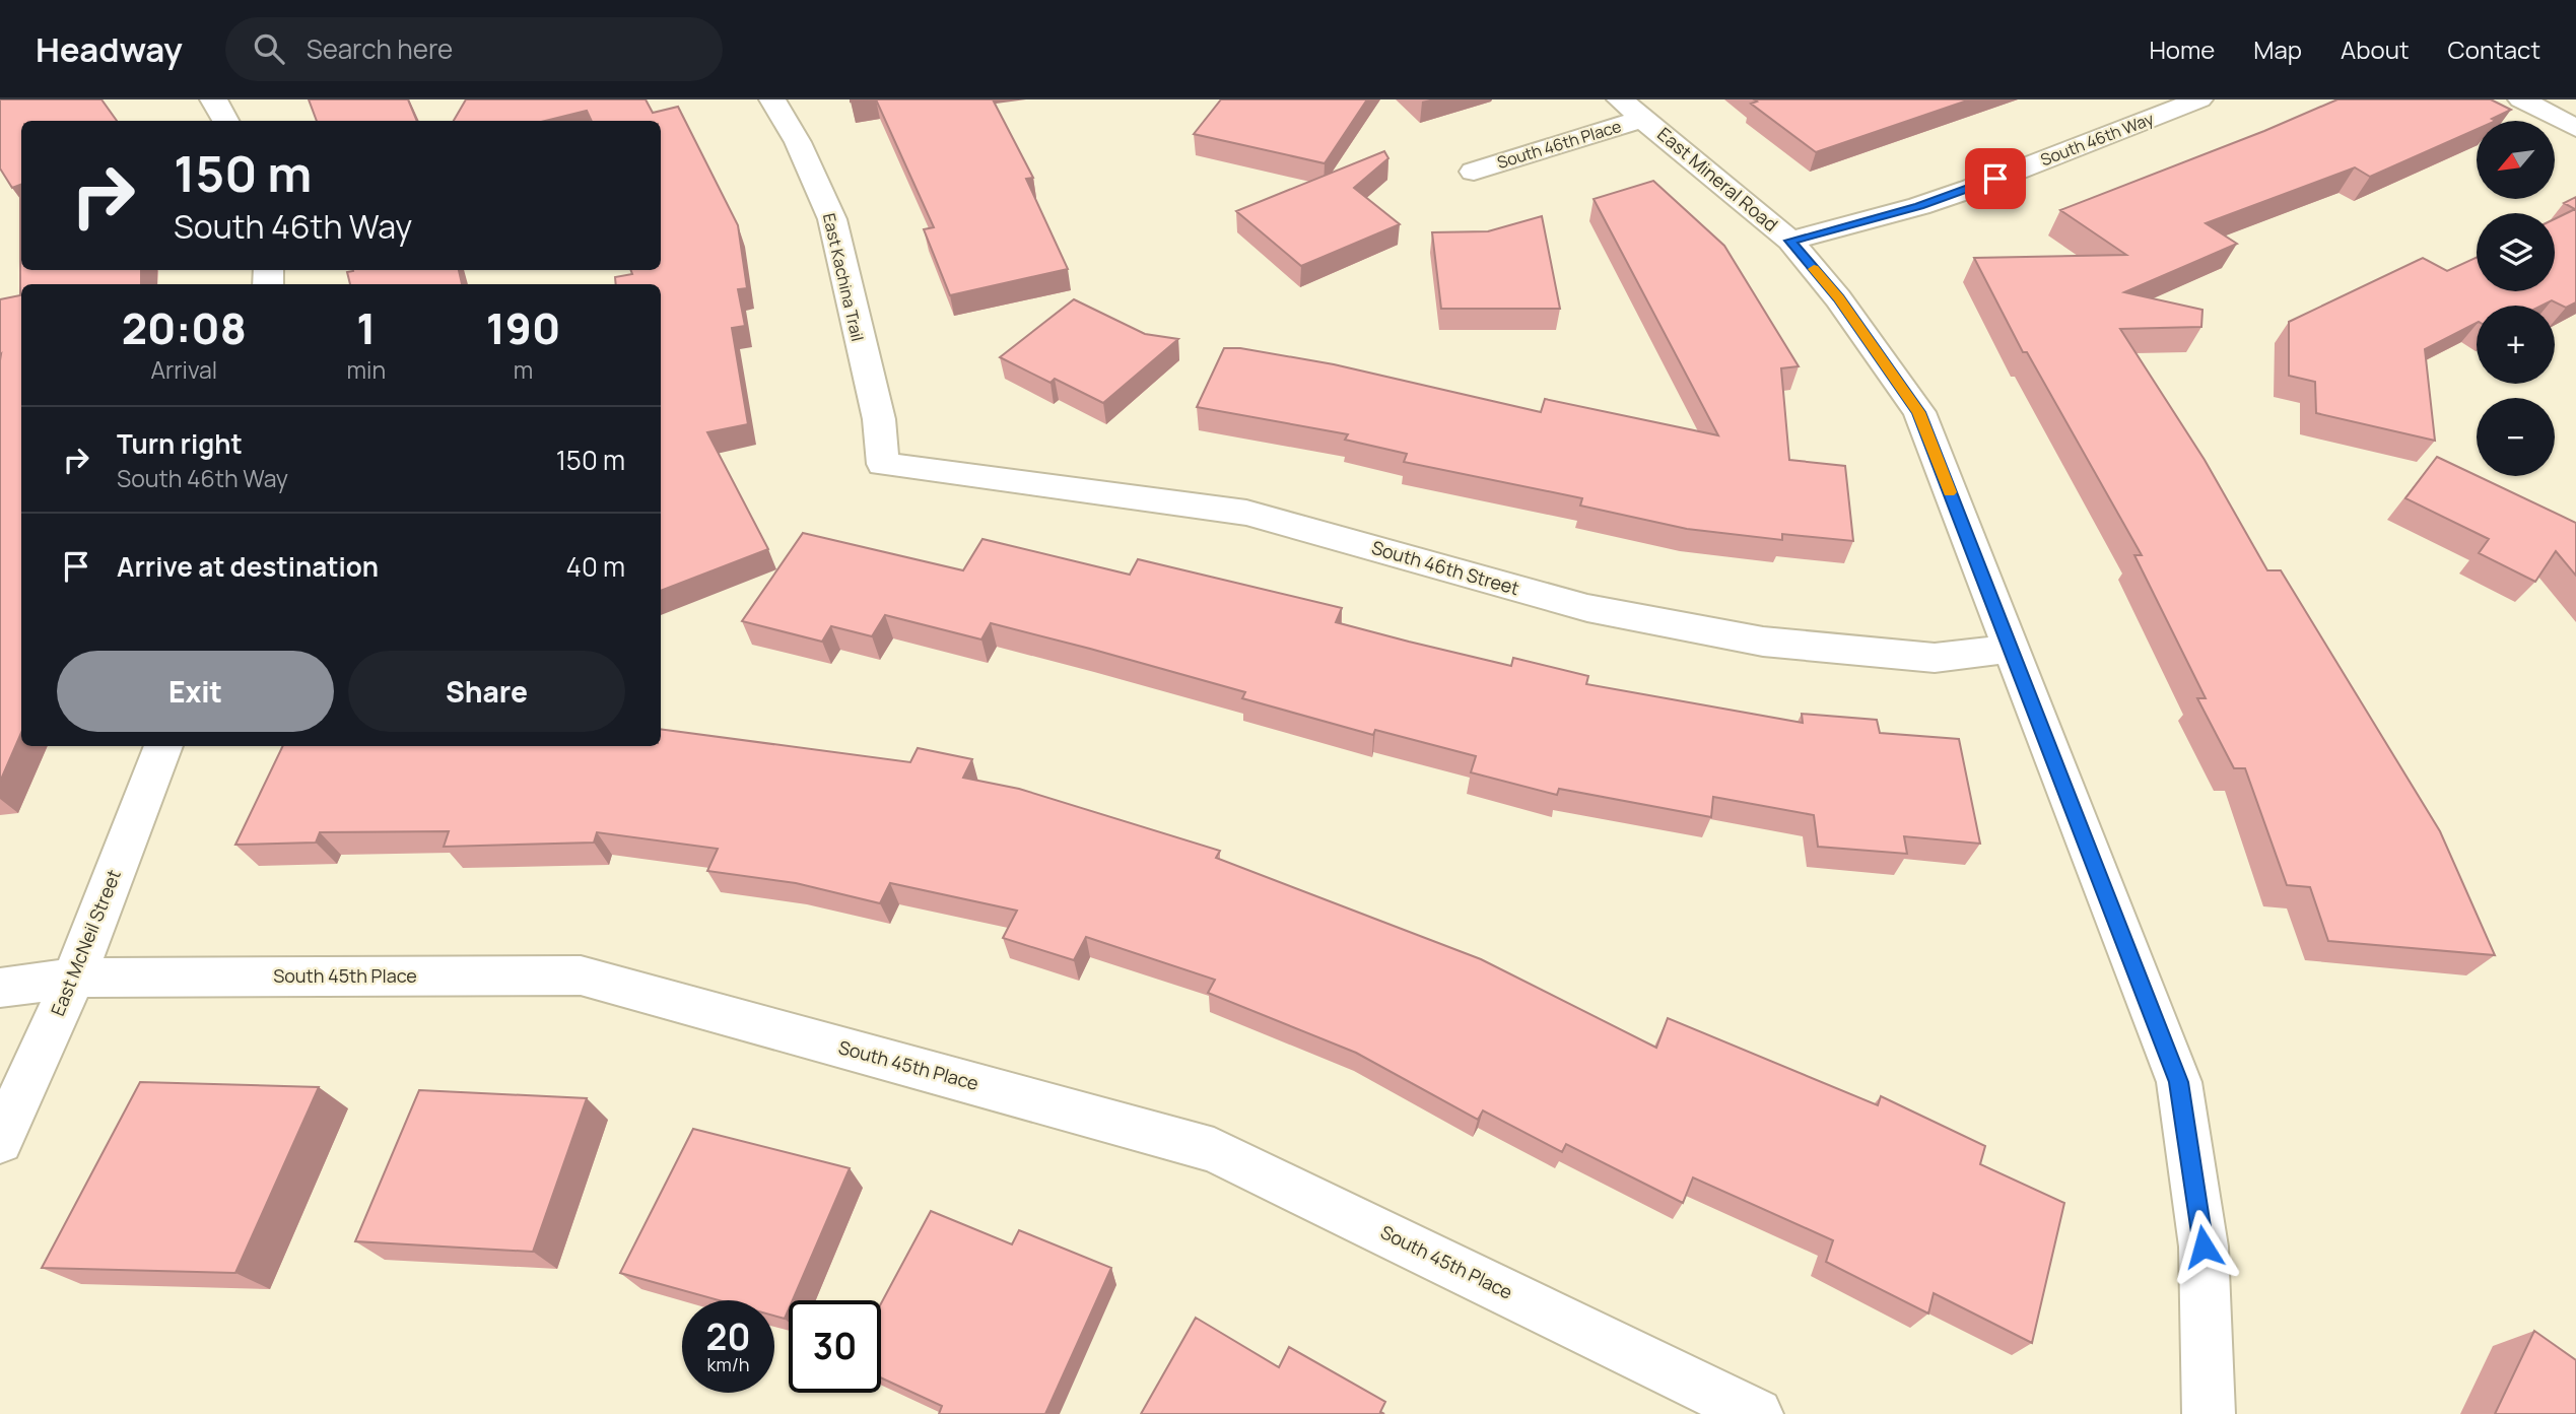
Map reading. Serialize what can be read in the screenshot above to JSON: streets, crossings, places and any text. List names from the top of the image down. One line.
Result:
{"streets":{"street":["South 46th Way","South 46th Place","East Mineral Road","East Kachina Trail","South 46th Street","East McNeil Street","South 45th Place"]},"crossings":[["South 46th Way","East Mineral Road"],["South 46th Place","East Mineral Road"],["East Mineral Road","South 46th Street"],["East Kachina Trail","South 46th Street"],["East McNeil Street","South 45th Place"]],"north":"bottom left","page":{"header":"Headway","search":"Search here","nav":["Home","Map","About","Contact"],"map_buttons":["+","−"],"turn":["150 m","South 46th Way"],"eta":["20:08","Arrival","1","min","190","m"],"list":[{"name":"Turn right","note":"South 46th Way","value":"150 m"},{"name":"Arrive at destination","value":"40 m"}],"buttons":["Exit","Share"],"speed":"20 km/h","limit":"30"}}
